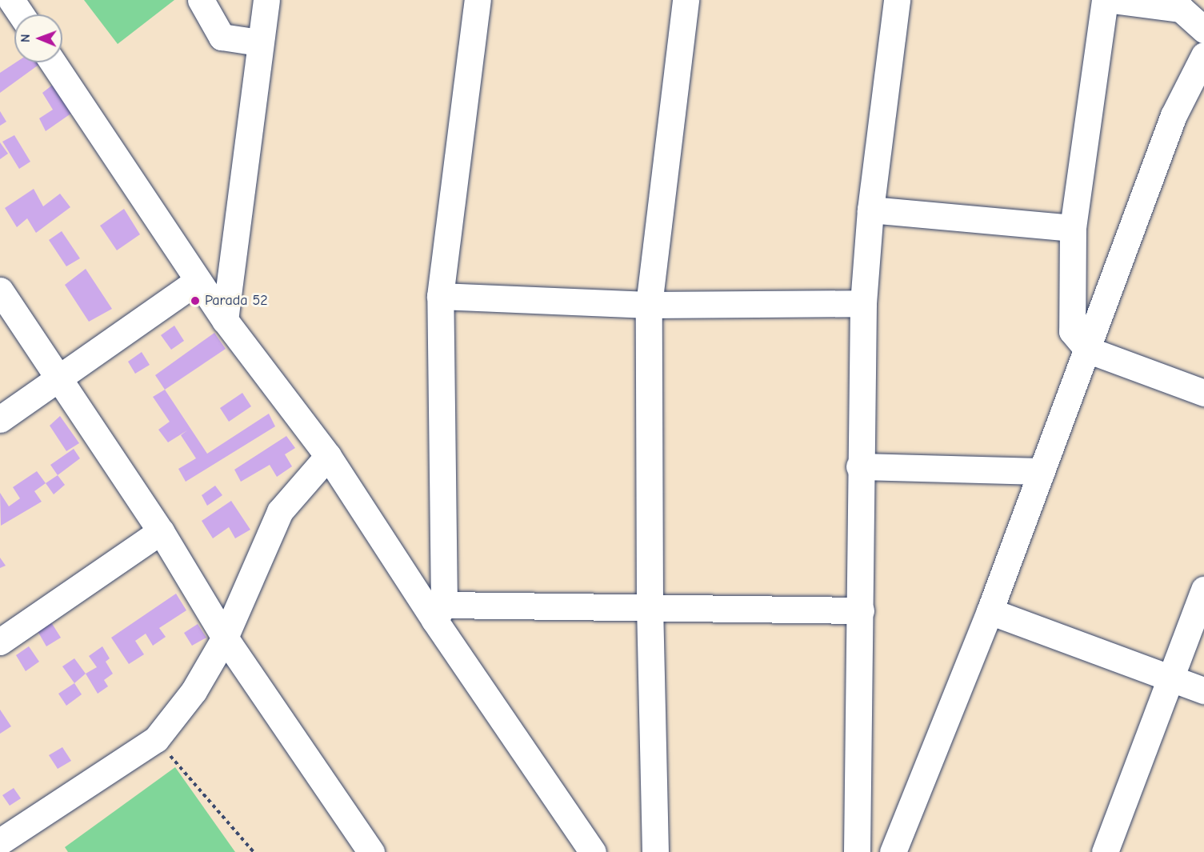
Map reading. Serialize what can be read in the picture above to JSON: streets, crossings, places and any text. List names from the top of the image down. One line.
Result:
{"places":["Parada 52"],"north":"left"}
